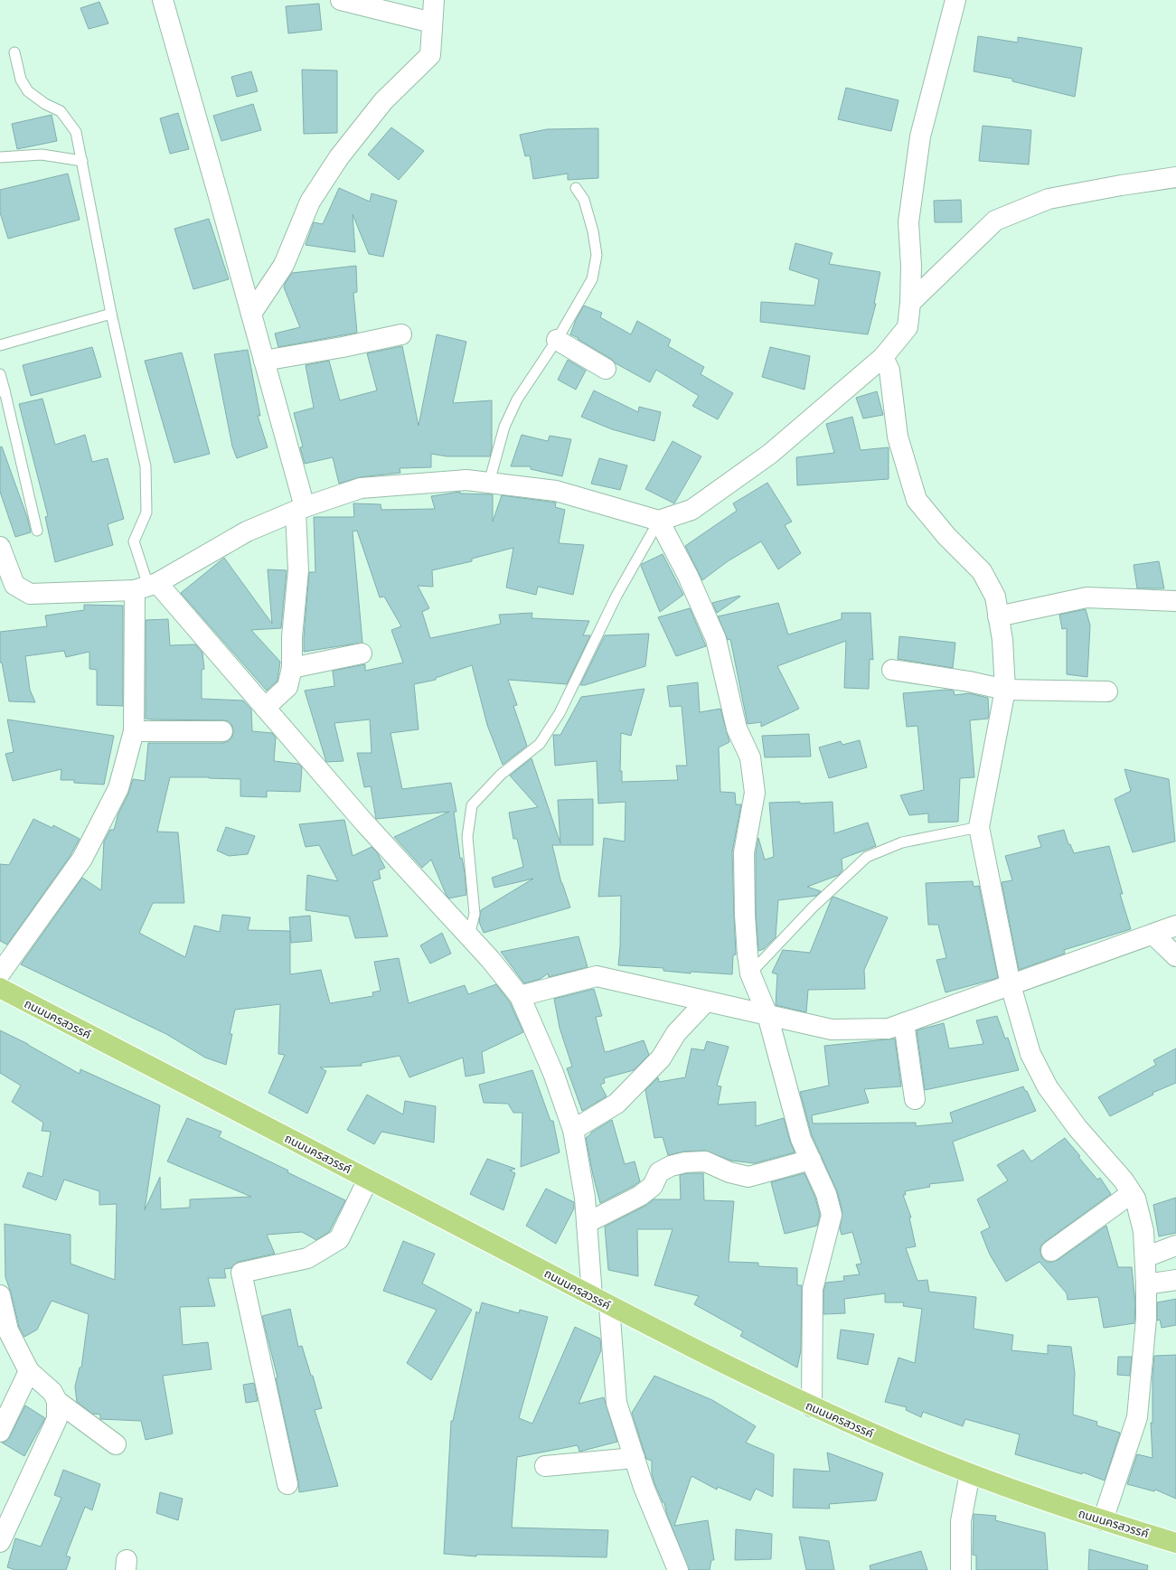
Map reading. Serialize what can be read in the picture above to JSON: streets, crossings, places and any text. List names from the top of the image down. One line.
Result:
{"streets":{"main road":["ถนนนครสวรรค์"]}}
